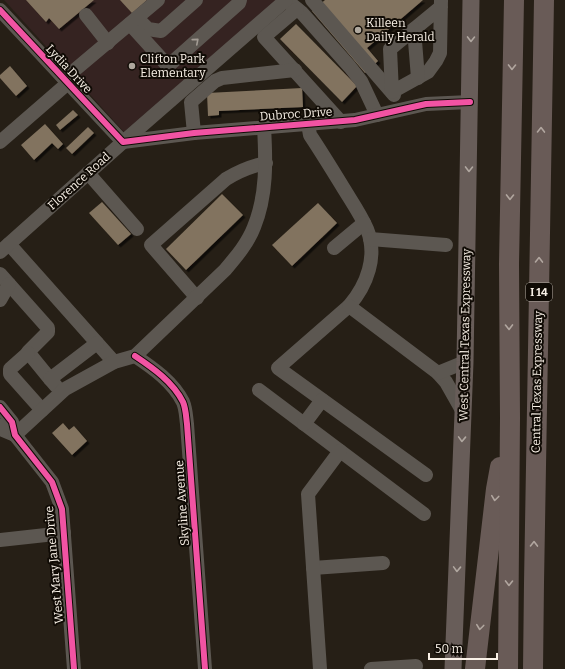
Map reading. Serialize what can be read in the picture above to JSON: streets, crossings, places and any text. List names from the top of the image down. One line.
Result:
{"streets":{"highway":["I 14","Central Texas Expressway"],"main road":["West Central Texas Expressway"],"street":["Lydia Drive","Dubroc Drive","Florence Road","Skyline Avenue","West Mary Jane Drive"]},"crossings":[["Lydia Drive","Dubroc Drive"],["Lydia Drive","Florence Road"],["Dubroc Drive","Florence Road"],["Dubroc Drive","West Central Texas Expressway"]],"one_way":["West Central Texas Expressway"],"places":["Killeen Daily Herald","Clifton Park Elementary"],"scale_bar":"50 m"}
